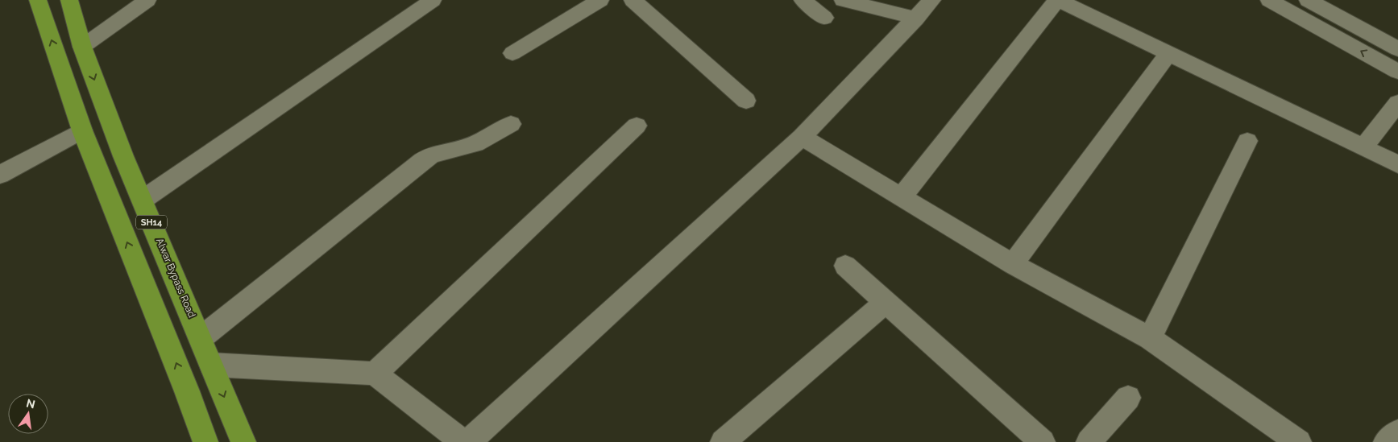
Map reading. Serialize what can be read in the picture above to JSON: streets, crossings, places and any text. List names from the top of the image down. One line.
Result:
{"streets":{"main road":["SH14","Alwar Bypass Road"]},"north":"top"}
